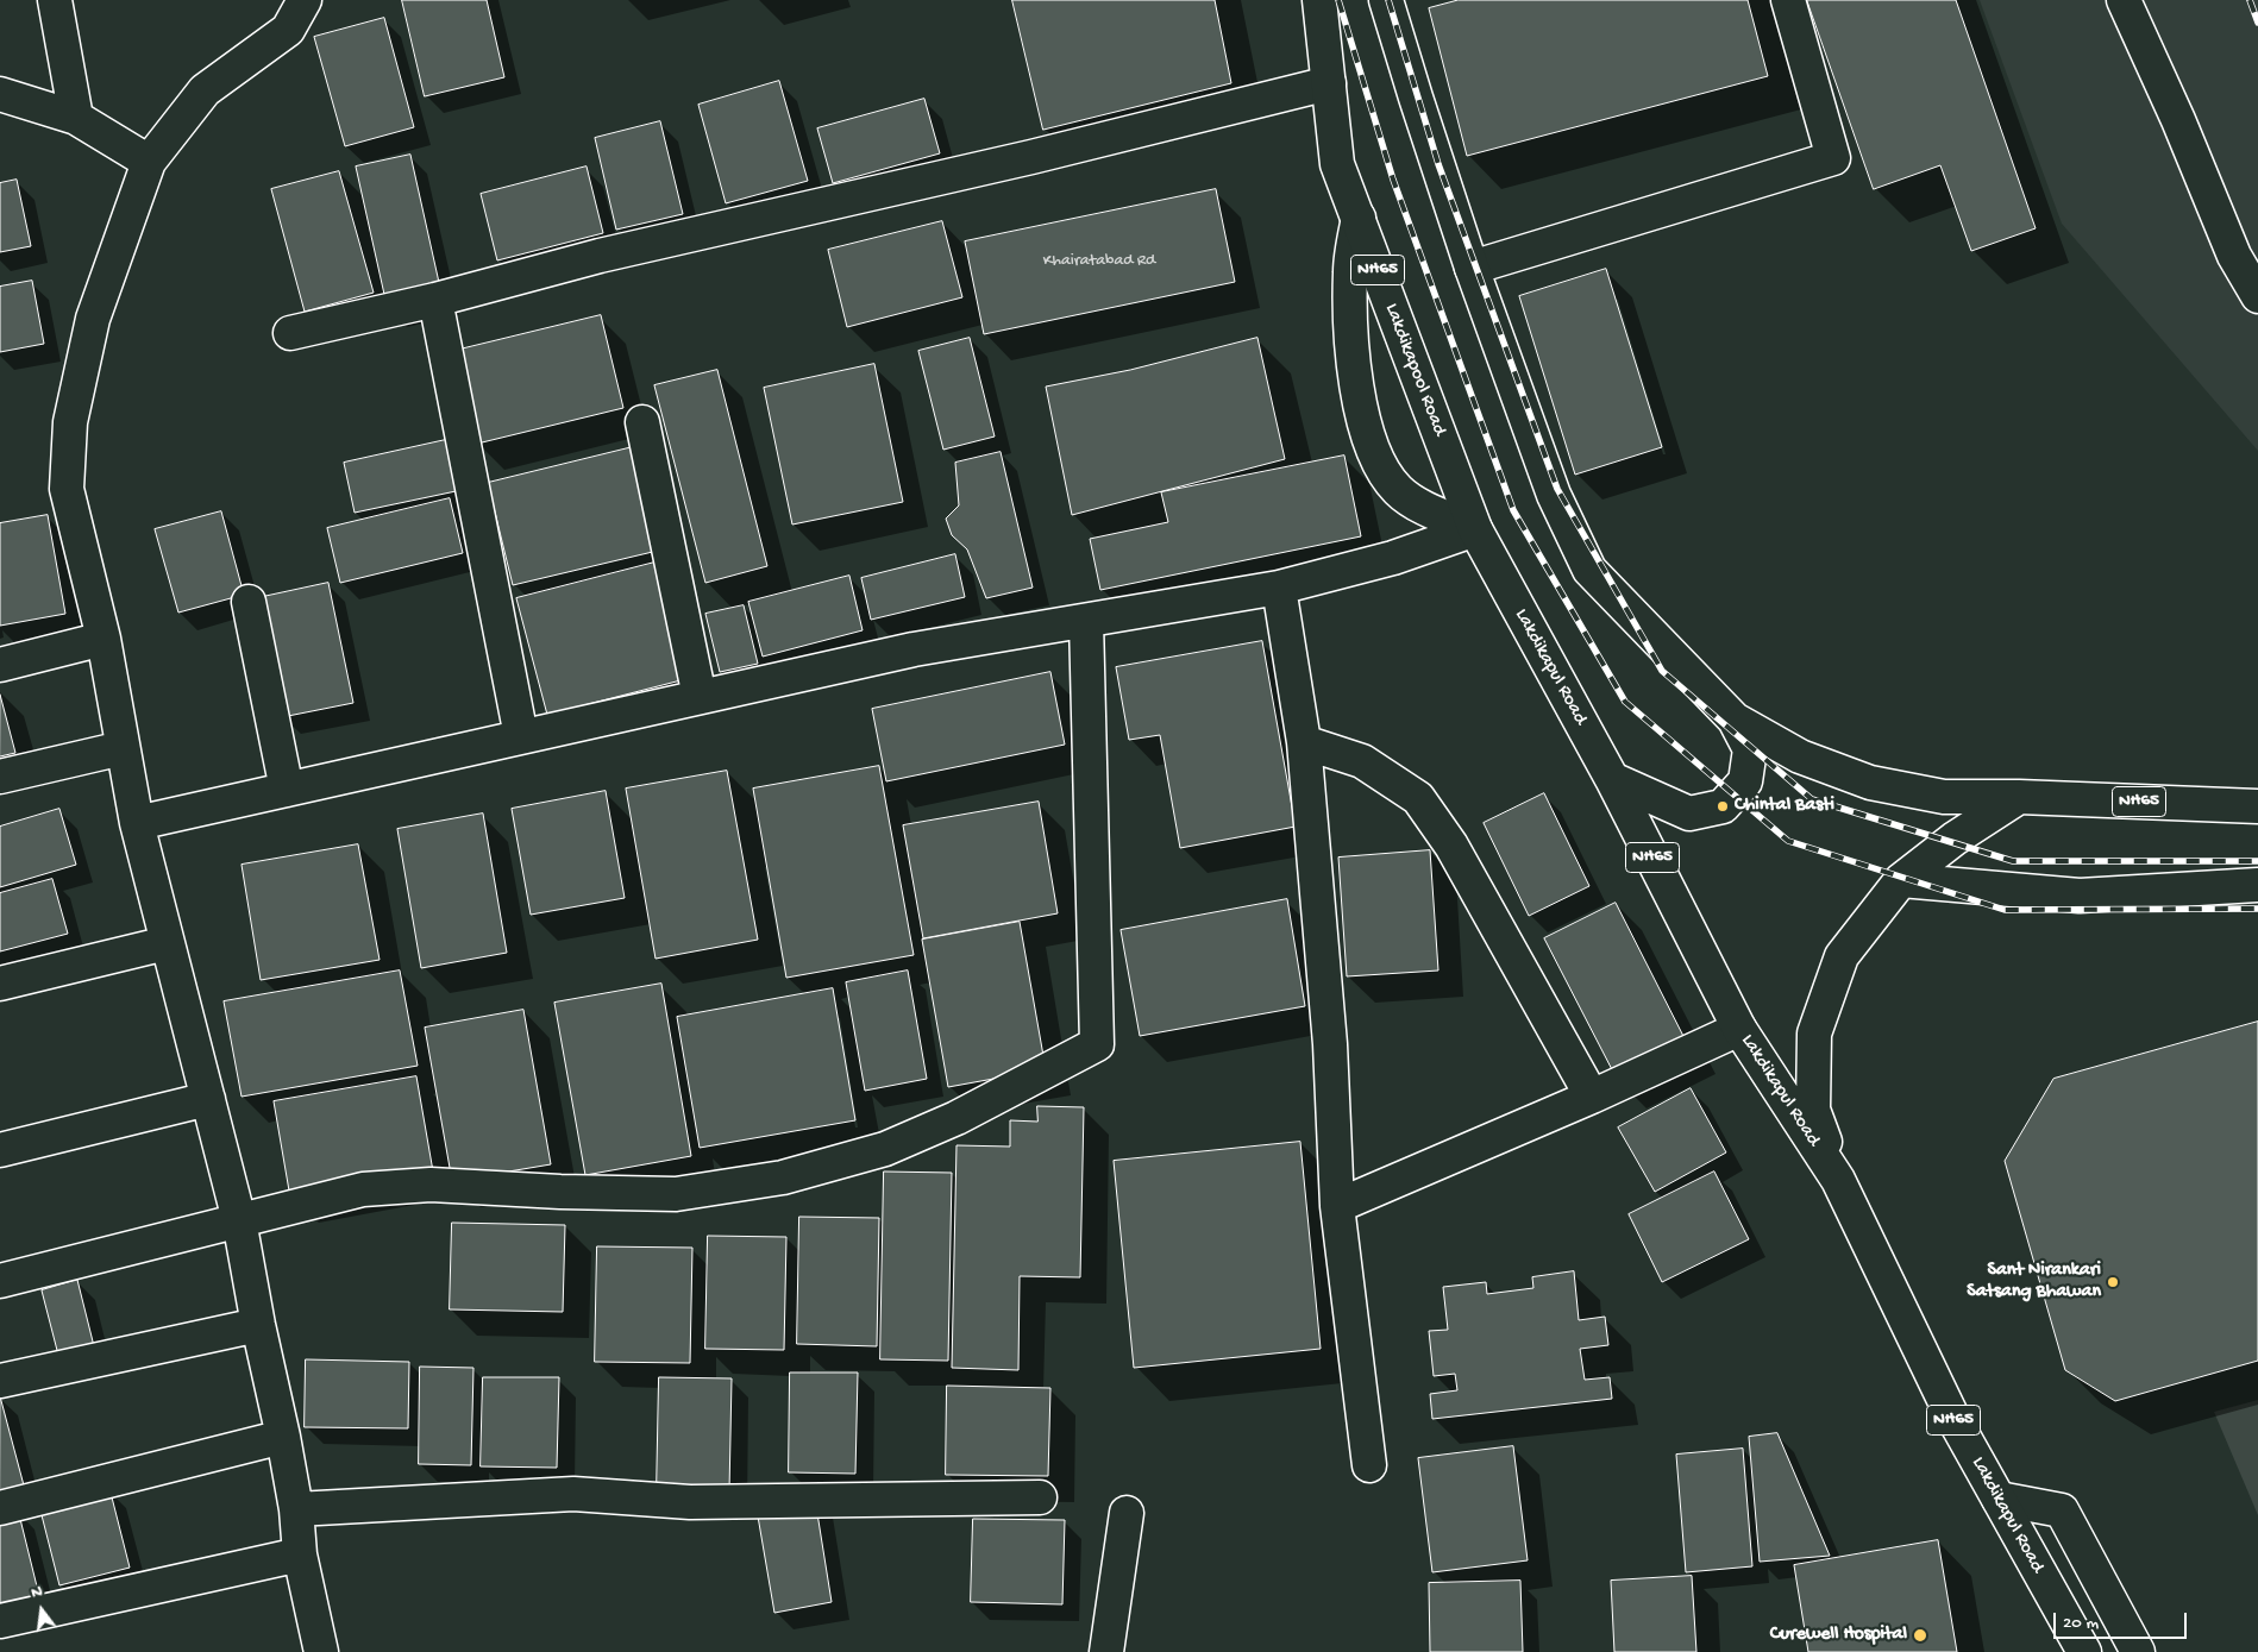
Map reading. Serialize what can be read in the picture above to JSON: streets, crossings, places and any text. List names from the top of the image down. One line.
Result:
{"streets":{"main road":["NH65","Lakdikapool Road","Lakdikapul Road"]},"crossings":[["NH65","Lakdikapul Road"],["Lakdikapool Road","Lakdikapul Road"]],"places":["Chintal Basti","Sant Nirankari Satsang Bhawan","Curewell Hospital"],"house_numbers":["Khairatabad Rd"],"scale_bar":"20 m","north":"top"}
